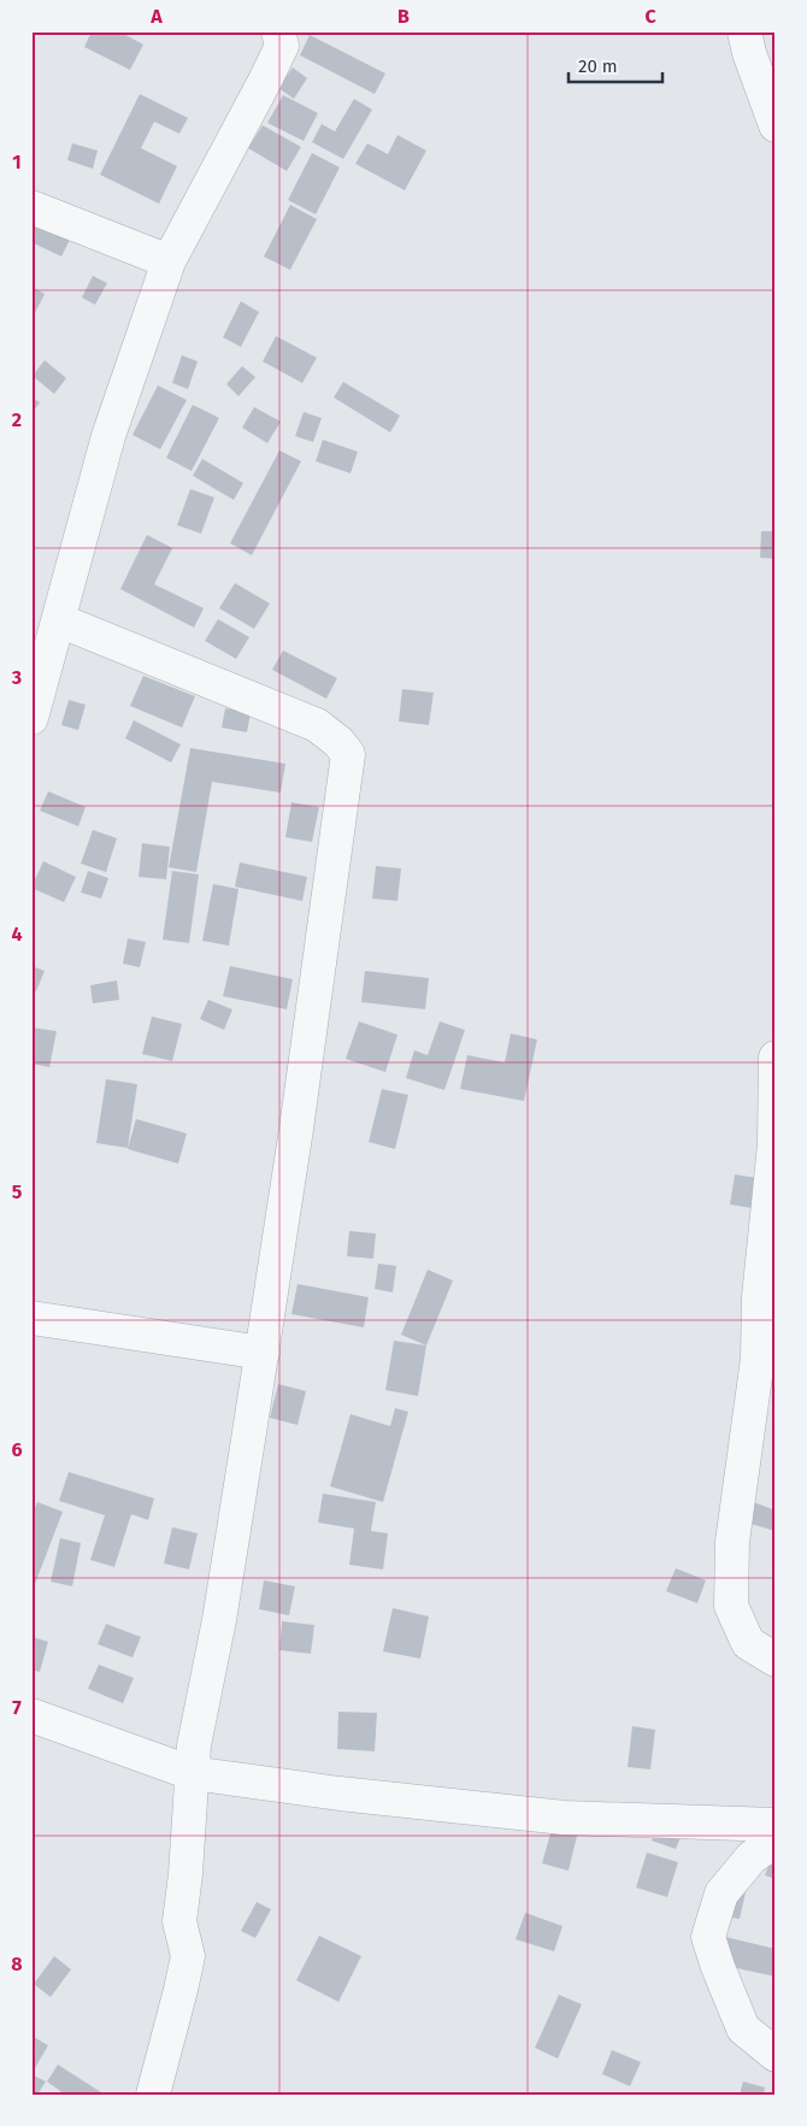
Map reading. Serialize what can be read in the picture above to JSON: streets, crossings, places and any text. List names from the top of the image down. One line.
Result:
{"scale_bar":"20 m","grid":{"columns":["A","B","C"],"rows":["1","2","3","4","5","6","7","8"]}}
